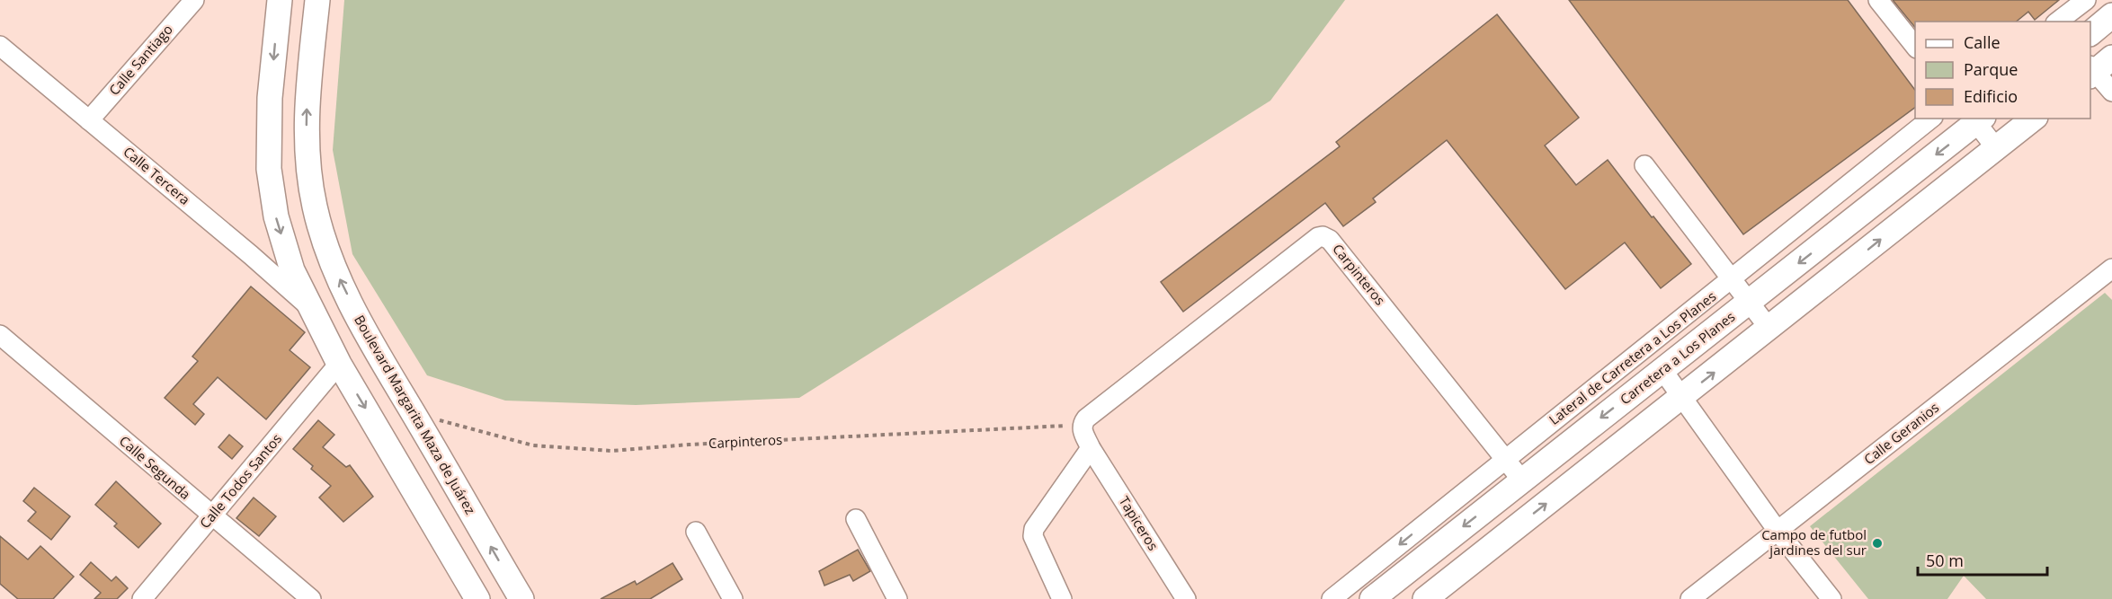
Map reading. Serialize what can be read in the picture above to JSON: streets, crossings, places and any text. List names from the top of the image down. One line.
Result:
{"streets":{"main road":["Carretera a Los Planes","Boulevard Margarita Maza de Juárez"],"street":["Calle Santiago","Calle Tercera","Carpinteros","Lateral de Carretera a Los Planes","Calle Geranios","Calle Segunda","Calle Todos Santos","Tapiceros"]},"crossings":[["Calle Santiago","Calle Tercera"],["Carpinteros","Lateral de Carretera a Los Planes"],["Carpinteros","Carretera a Los Planes"],["Carpinteros","Boulevard Margarita Maza de Juárez"],["Calle Segunda","Calle Todos Santos"]],"places":["Campo de futbol jardines del sur"],"legend":["Calle","Parque","Edificio"],"scale_bar":"50 m"}
